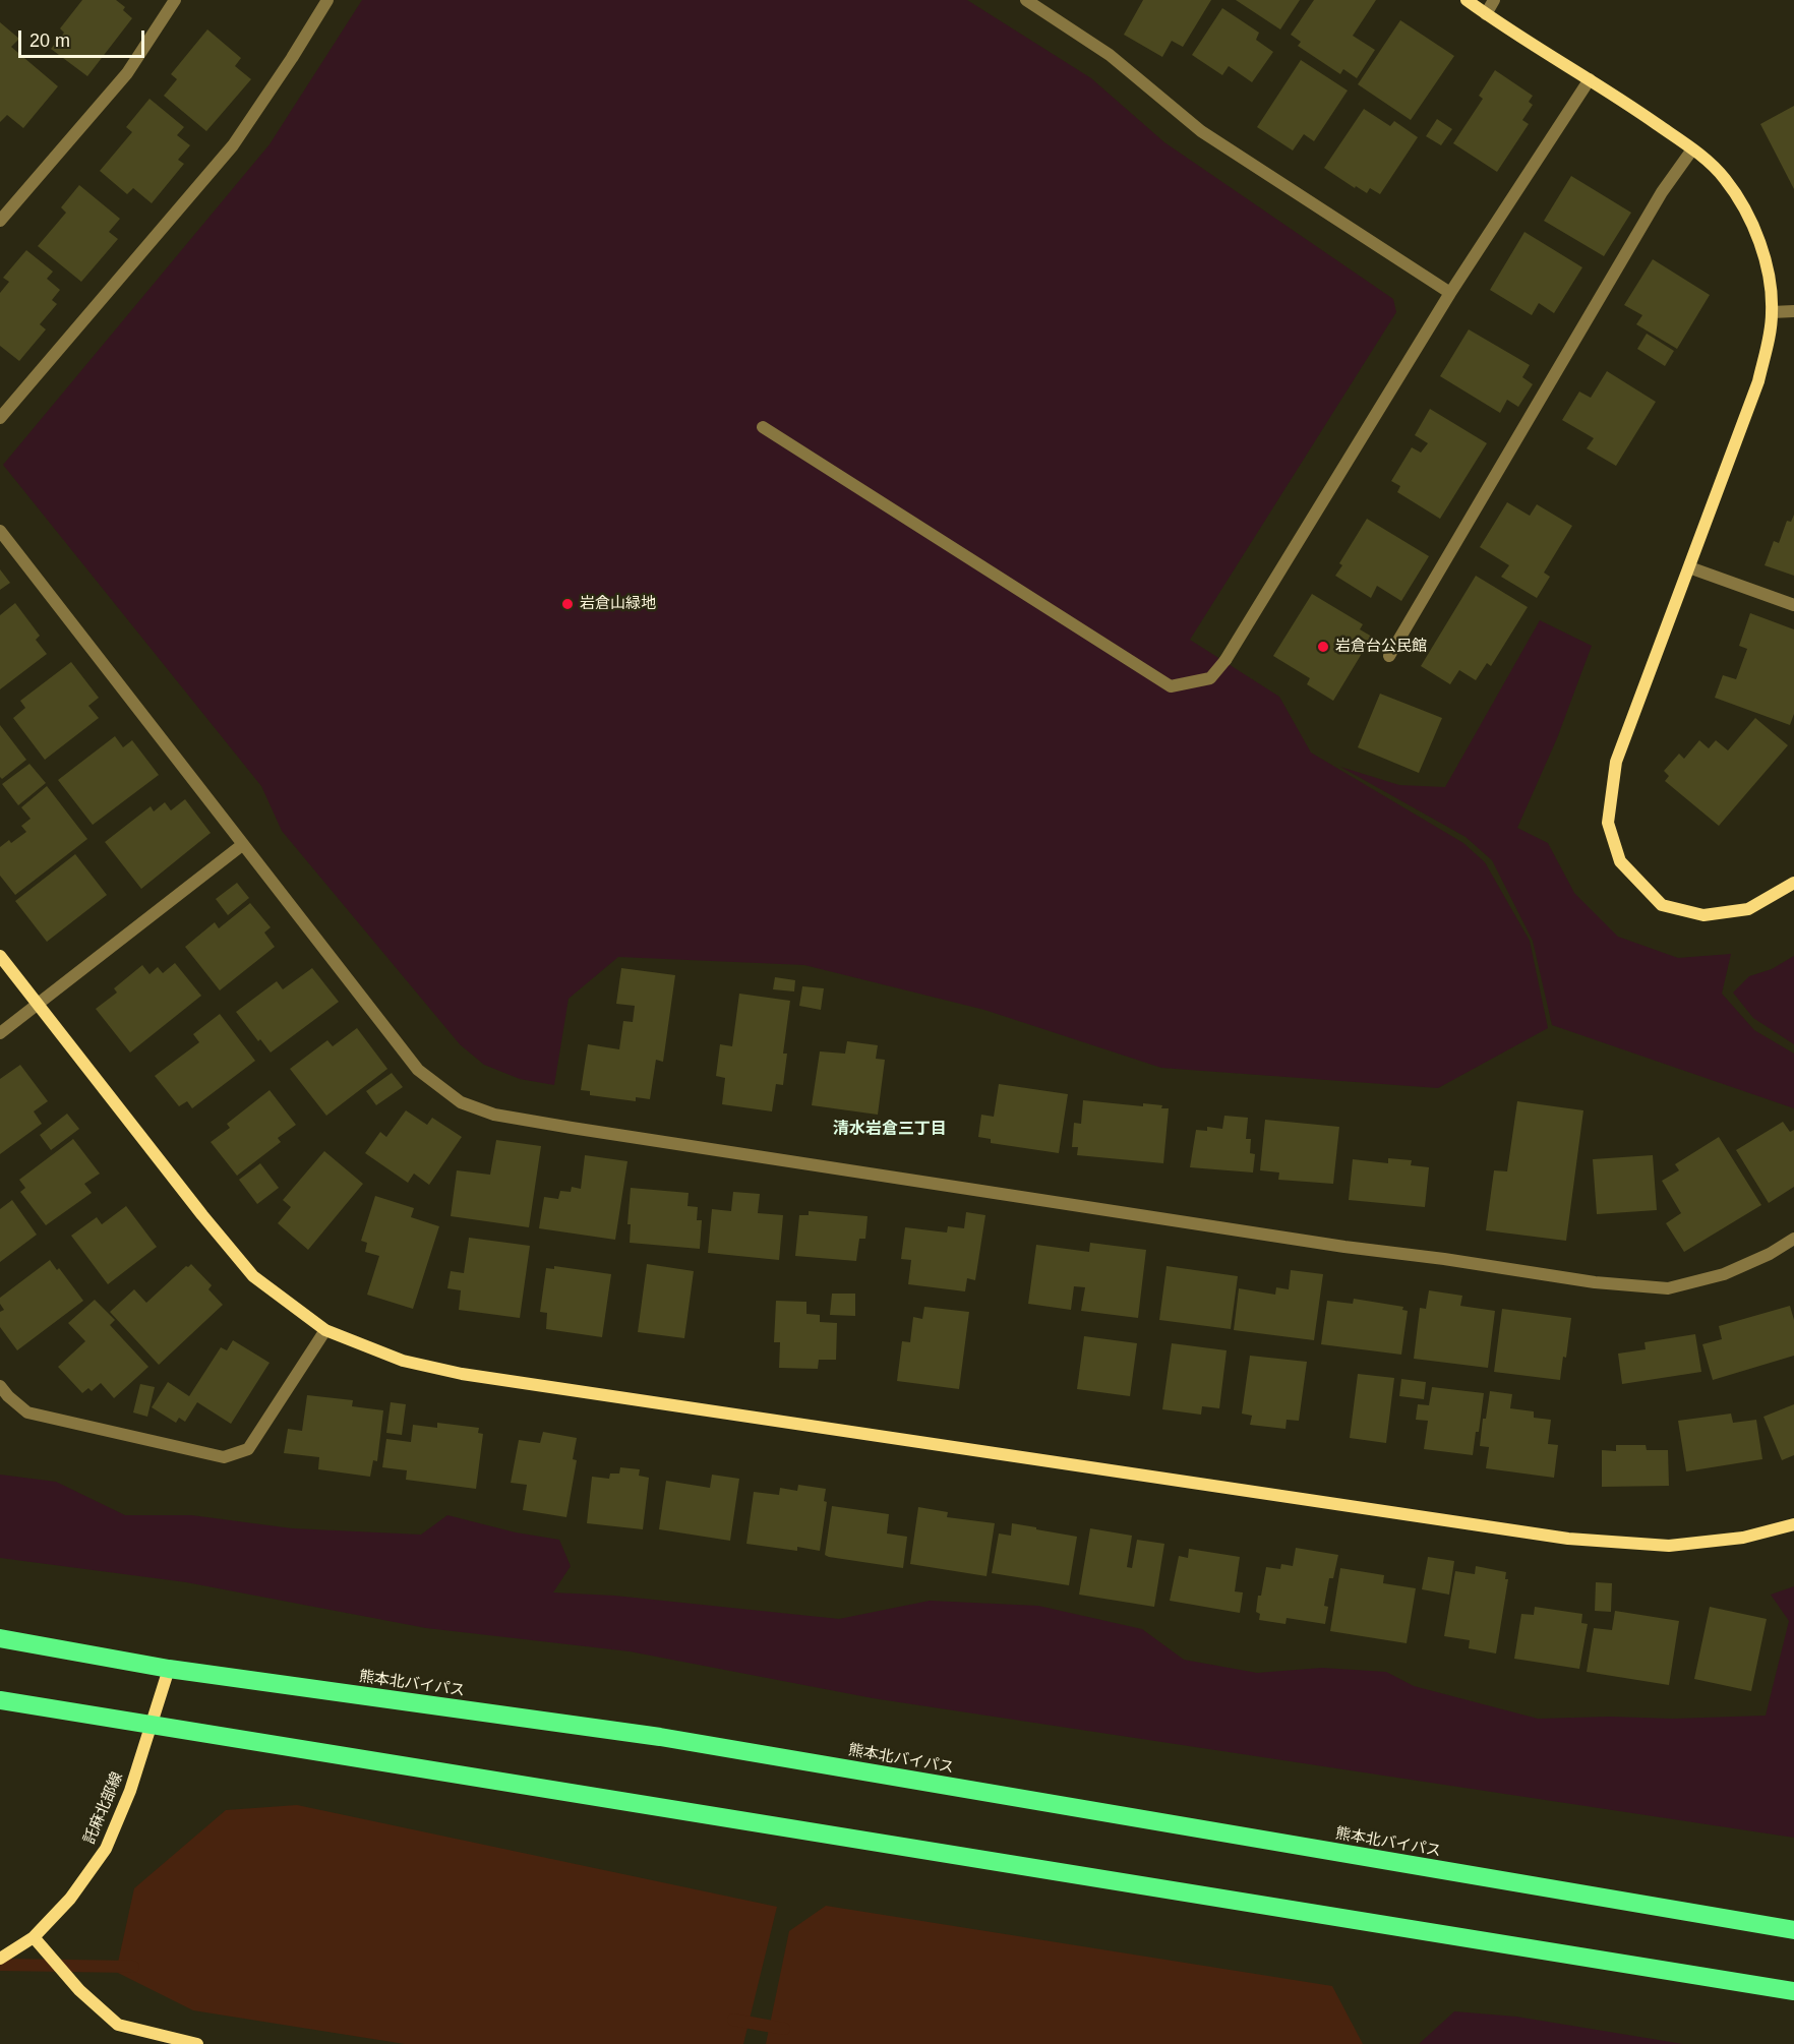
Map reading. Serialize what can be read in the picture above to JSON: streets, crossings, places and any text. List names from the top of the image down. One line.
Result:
{"streets":{"highway":["熊本北バイパス"],"street":["託麻北部線"]},"crossings":[["熊本北バイパス","託麻北部線"]],"districts":["清水岩倉三丁目"],"places":["岩倉山緑地","岩倉台公民館"],"scale_bar":"20 m"}
